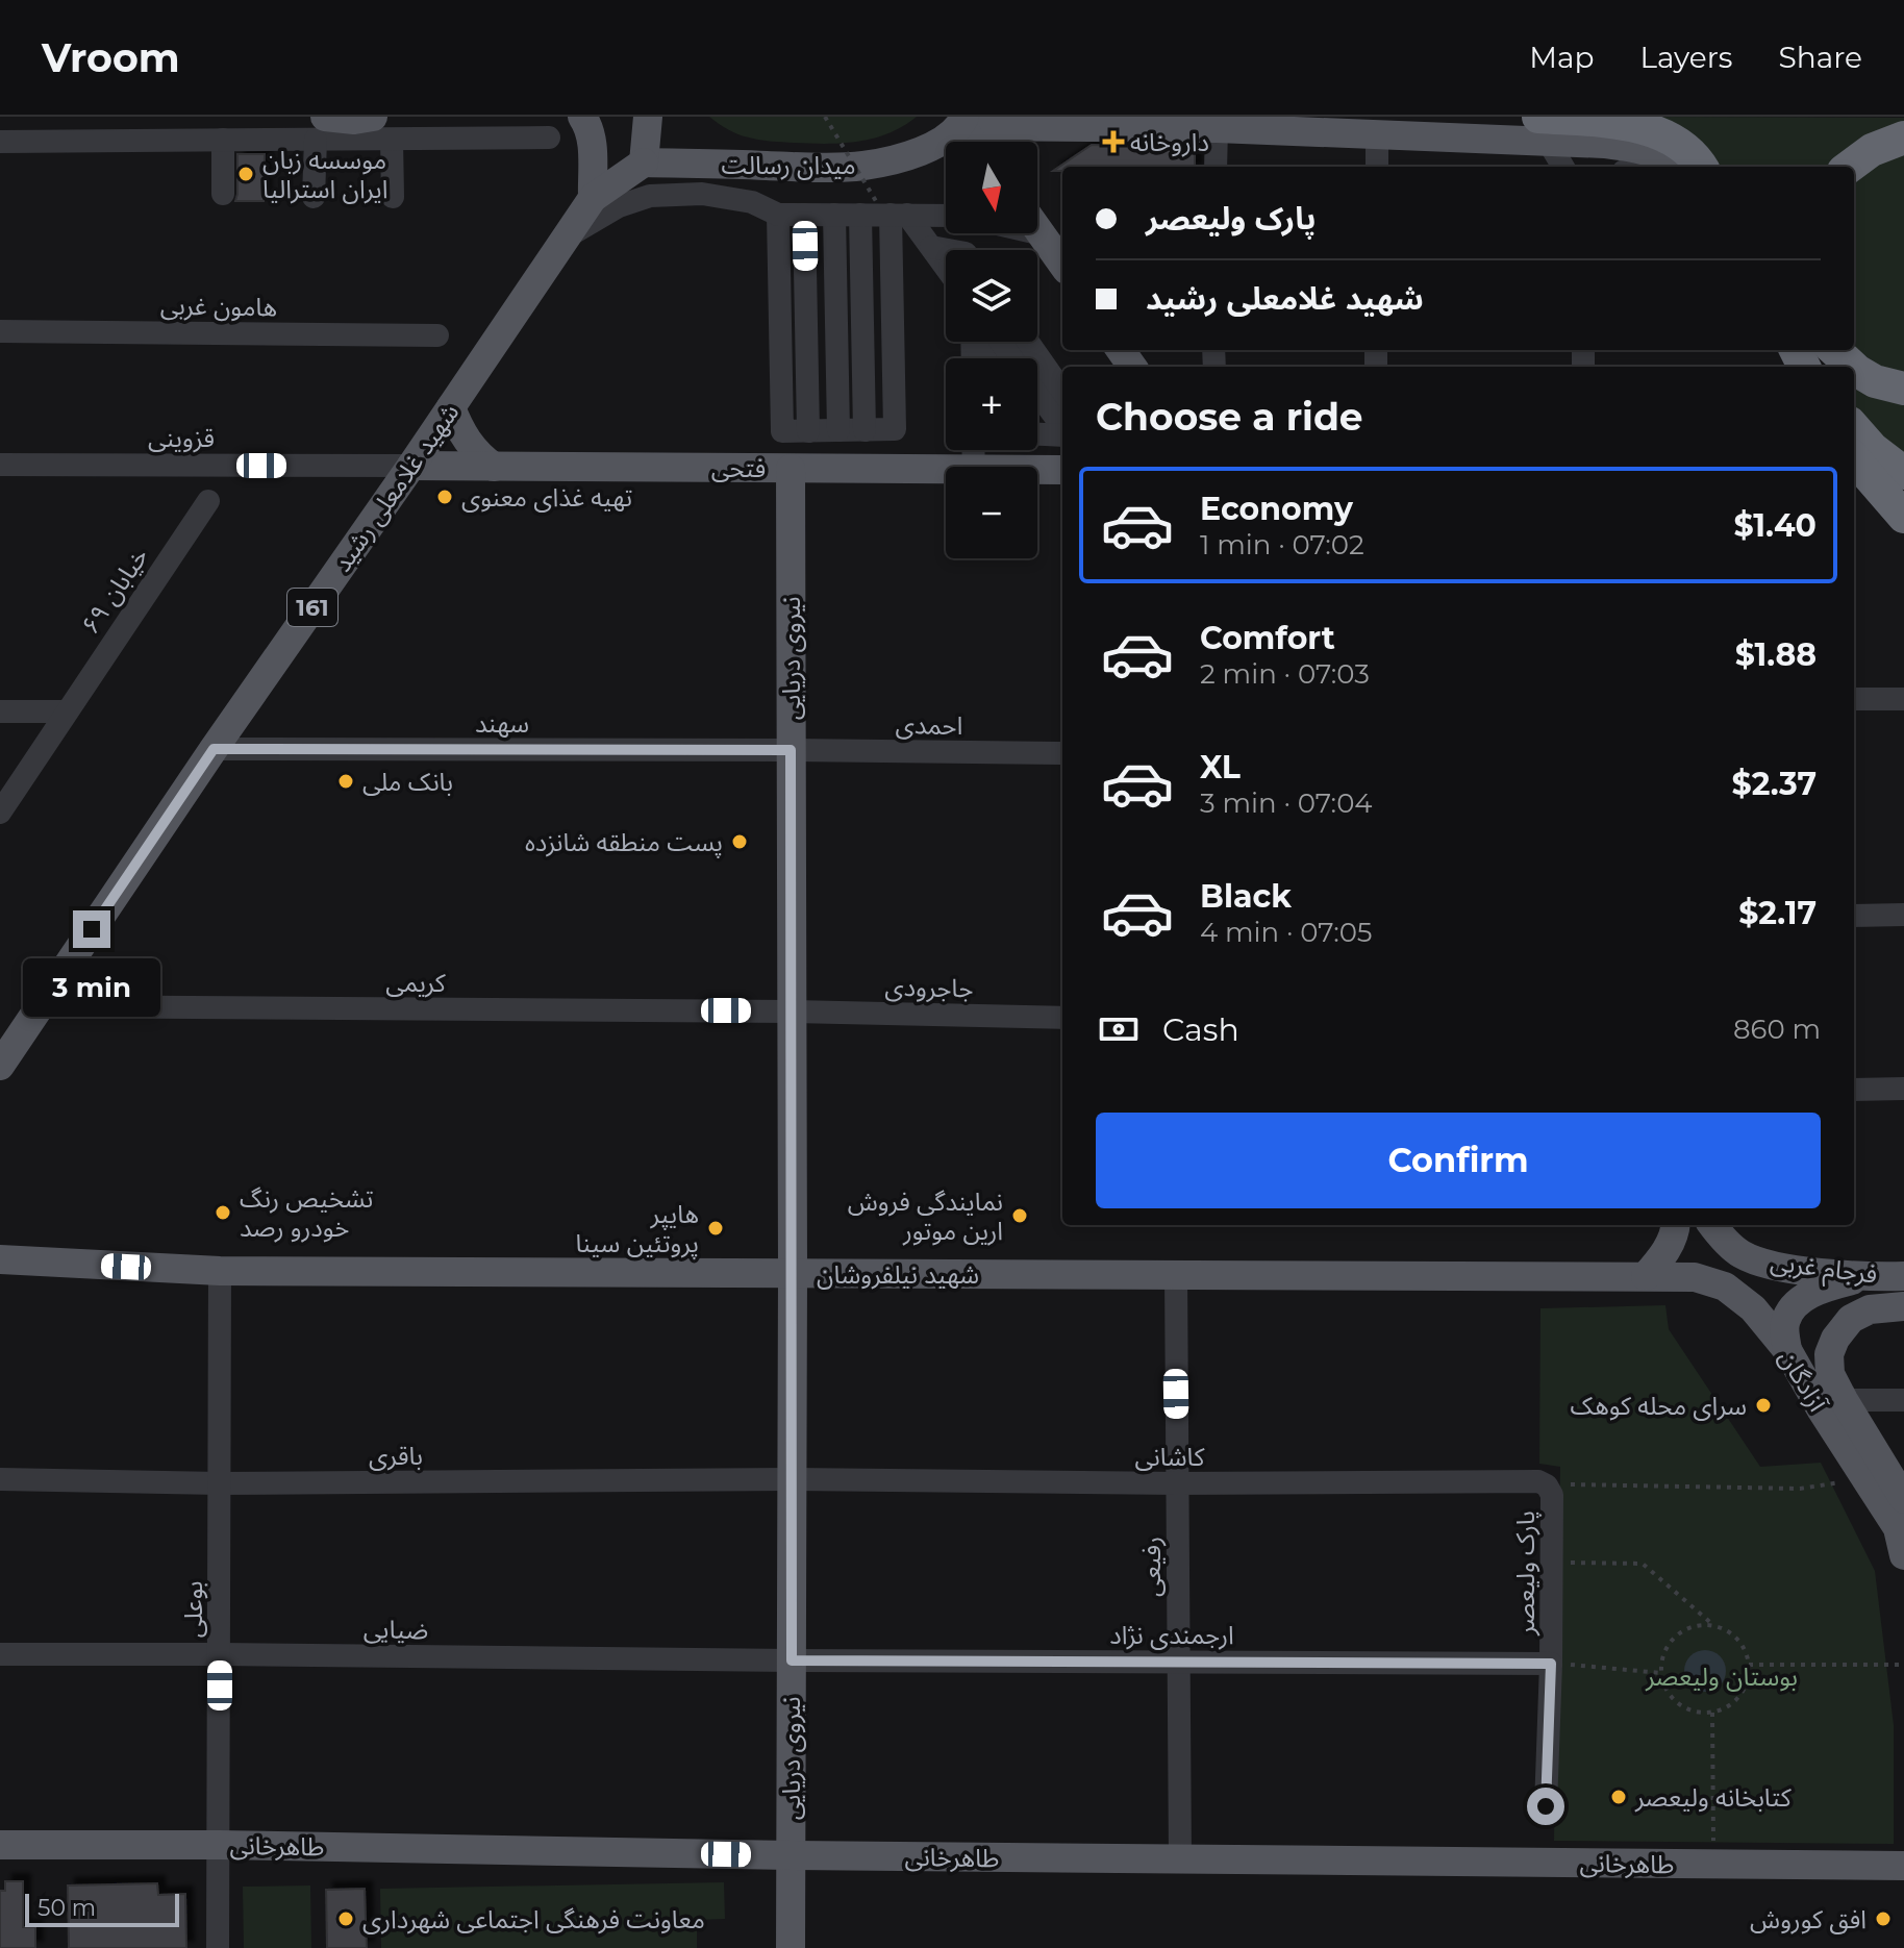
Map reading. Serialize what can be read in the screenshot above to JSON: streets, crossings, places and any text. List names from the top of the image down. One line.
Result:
{"streets":{"main road":["میدان رسالت","فتحی","شهید غلامعلی رشید","161","نیروی دریایی","فرجام غربی","شهید نیلفروشان","آزادگان","طاهرخانی"],"street":["هامون غربی","قزوینی","خیابان ۶۹","سهند","احمدی","کریمی","جاجرودی","باقری","کاشانی","رفیعی","پارک ولیعصر","بوعلی","ضیایی","ارجمندی نژاد"]},"crossings":[["میدان رسالت","شهید غلامعلی رشید"],["قزوینی","فتحی"],["قزوینی","شهید غلامعلی رشید"],["فتحی","شهید غلامعلی رشید"],["فتحی","نیروی دریایی"],["شهید غلامعلی رشید","سهند"],["شهید غلامعلی رشید","کریمی"],["نیروی دریایی","سهند"],["نیروی دریایی","احمدی"],["نیروی دریایی","کریمی"],["نیروی دریایی","جاجرودی"],["نیروی دریایی","شهید نیلفروشان"],["نیروی دریایی","باقری"],["نیروی دریایی","کاشانی"],["نیروی دریایی","ضیایی"],["نیروی دریایی","ارجمندی نژاد"],["نیروی دریایی","طاهرخانی"],["سهند","احمدی"],["کریمی","جاجرودی"],["شهید نیلفروشان","آزادگان"],["شهید نیلفروشان","رفیعی"],["شهید نیلفروشان","بوعلی"],["باقری","کاشانی"],["باقری","بوعلی"],["کاشانی","رفیعی"],["کاشانی","پارک ولیعصر"],["رفیعی","ارجمندی نژاد"],["رفیعی","طاهرخانی"],["پارک ولیعصر","ارجمندی نژاد"],["بوعلی","ضیایی"],["بوعلی","طاهرخانی"],["ضیایی","ارجمندی نژاد"]],"parks":["بوستان ولیعصر"],"places":{"health":["داروخانه"],"other":["موسسه زبان ایران استرالیا","تهیه غذای معنوی","بانک ملی","پست منطقه شانزده","تشخیص رنگ خودرو رصد","نمایندگی فروش ارین موتور","هایپر پروتئین سینا","سرای محله کوهک","کتابخانه ولیعصر","معاونت فرهنگی اجتماعی شهرداری","افق کوروش"]},"scale_bar":"50 m","north":"bottom","page":{"header":"Vroom","nav":["Map","Layers","Share"],"map_buttons":["+","−"],"banner":["پارک ولیعصر","شهید غلامعلی رشید"],"heading":"Choose a ride","list":[{"name":"Economy","note":"1 min · 07:02","value":"$1.40"},{"name":"Comfort","note":"2 min · 07:03","value":"$1.88"},{"name":"XL","note":"3 min · 07:04","value":"$2.37"},{"name":"Black","note":"4 min · 07:05","value":"$2.17"}],"bubble":"3 min","pay":["Cash","860 m"],"buttons":"Confirm","scale":"50 m"}}
